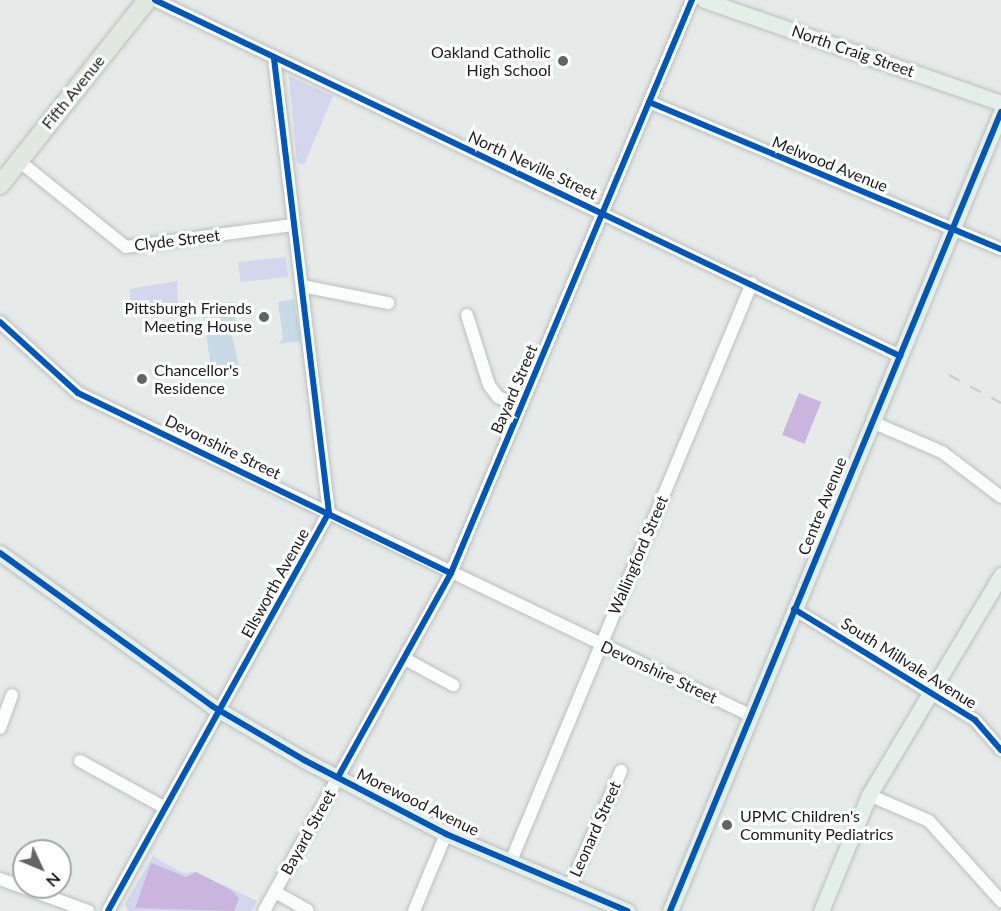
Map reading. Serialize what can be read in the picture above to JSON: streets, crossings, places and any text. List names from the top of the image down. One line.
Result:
{"streets":{"highway":["Fifth Avenue"],"main road":["North Craig Street","Centre Avenue","Morewood Avenue"],"street":["Melwood Avenue","North Neville Street","Clyde Street","Bayard Street","Devonshire Street","Wallingford Street","Ellsworth Avenue","South Millvale Avenue","Leonard Street"]},"crossings":[["Fifth Avenue","Clyde Street"],["Melwood Avenue","Bayard Street"],["Melwood Avenue","Centre Avenue"],["North Neville Street","Bayard Street"],["North Neville Street","Centre Avenue"],["North Neville Street","Wallingford Street"],["Bayard Street","Devonshire Street"],["Bayard Street","Morewood Avenue"],["Devonshire Street","Centre Avenue"],["Devonshire Street","Wallingford Street"],["Devonshire Street","Ellsworth Avenue"],["Centre Avenue","South Millvale Avenue"],["Wallingford Street","Morewood Avenue"],["Ellsworth Avenue","Morewood Avenue"],["Morewood Avenue","Leonard Street"]],"places":["Oakland Catholic High School","Pittsburgh Friends Meeting House","Chancellor's Residence","UPMC Children's Community Pediatrics"],"north":"bottom right"}
